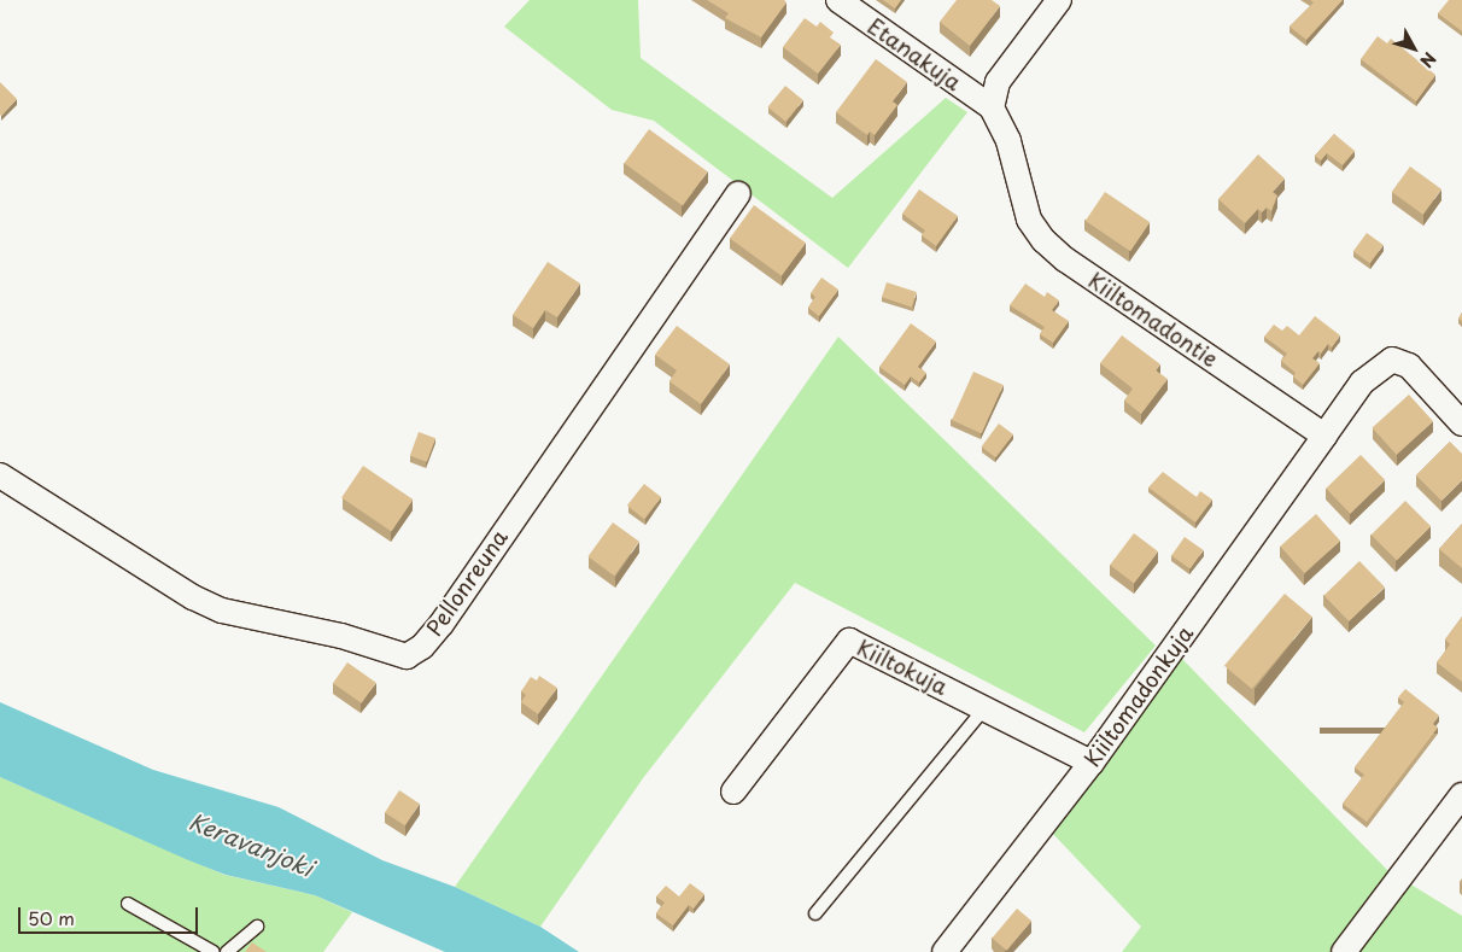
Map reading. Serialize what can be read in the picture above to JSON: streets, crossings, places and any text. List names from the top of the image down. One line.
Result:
{"streets":{"street":["Etanakuja","Kiiltomadontie","Pellonreuna","Kiiltokuja","Kiiltomadonkuja"]},"crossings":[["Etanakuja","Kiiltomadontie"],["Kiiltomadontie","Kiiltomadonkuja"],["Kiiltokuja","Kiiltomadonkuja"]],"water":["Keravanjoki"],"scale_bar":"50 m","north":"bottom right"}
